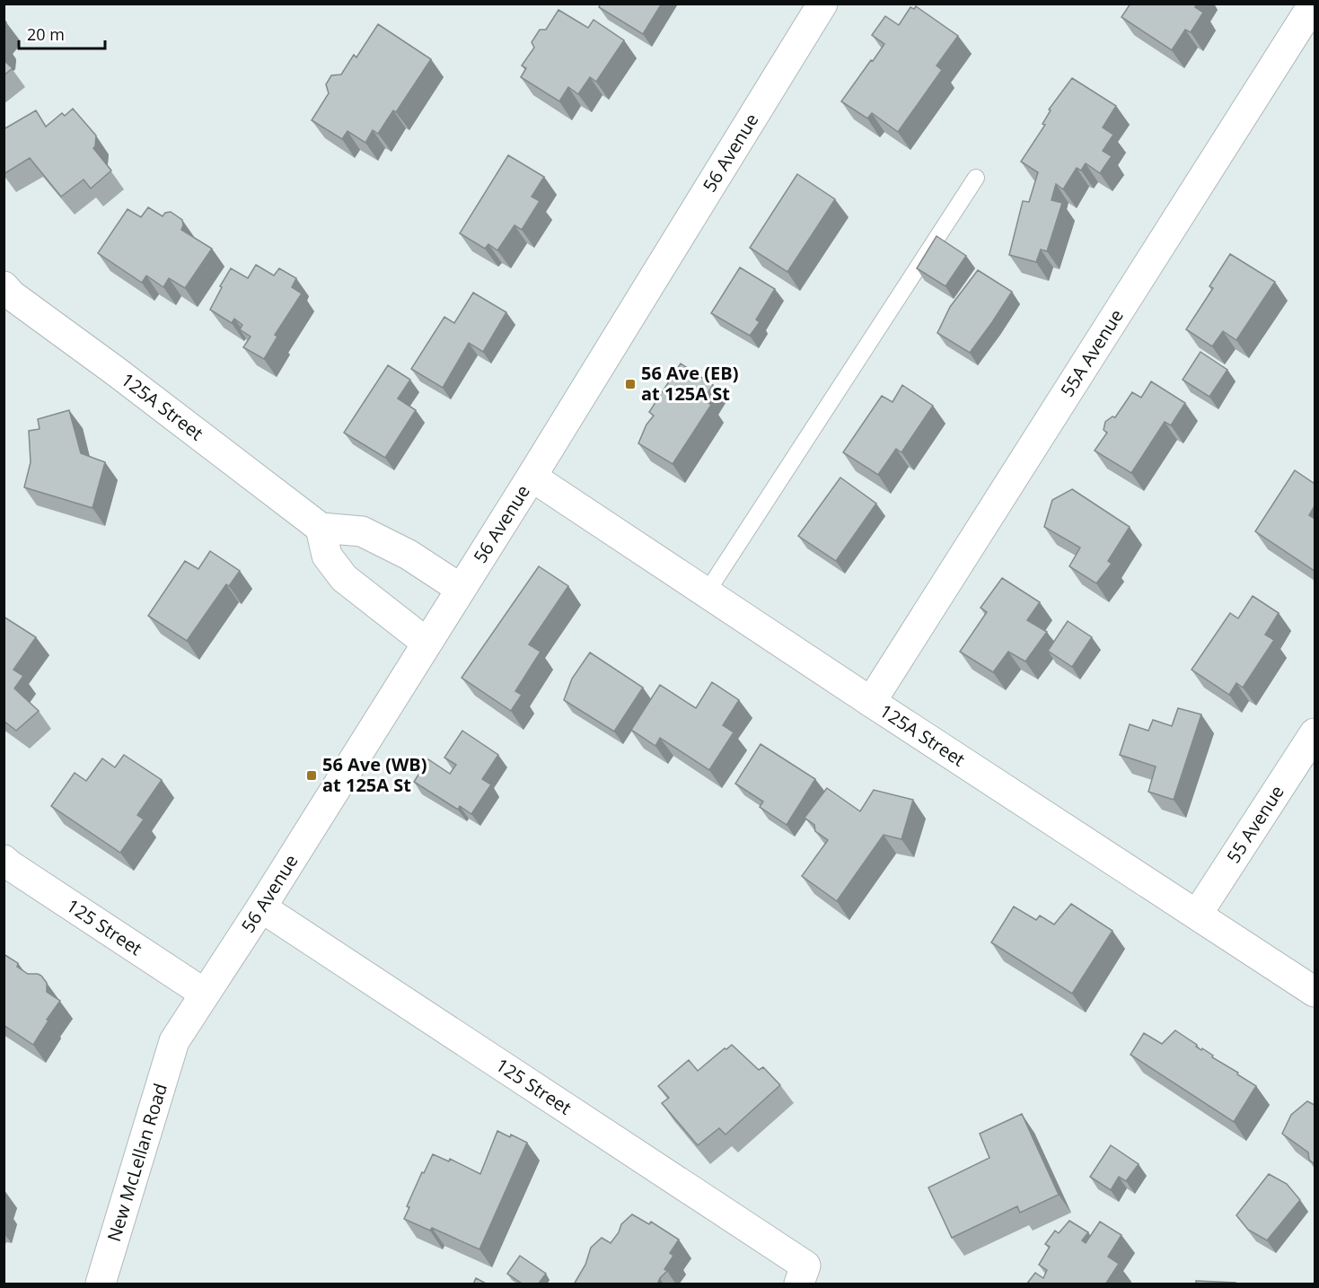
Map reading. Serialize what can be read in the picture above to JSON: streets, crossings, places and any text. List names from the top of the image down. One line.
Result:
{"streets":{"street":["56 Avenue","55A Avenue","125A Street","55 Avenue","125 Street","New McLellan Road"]},"crossings":[["56 Avenue","125A Street"],["56 Avenue","125 Street"],["56 Avenue","New McLellan Road"],["55A Avenue","125A Street"],["125A Street","55 Avenue"]],"places":{"transit":["56 Ave (EB) at 125A St","56 Ave (WB) at 125A St"]},"scale_bar":"20 m"}
